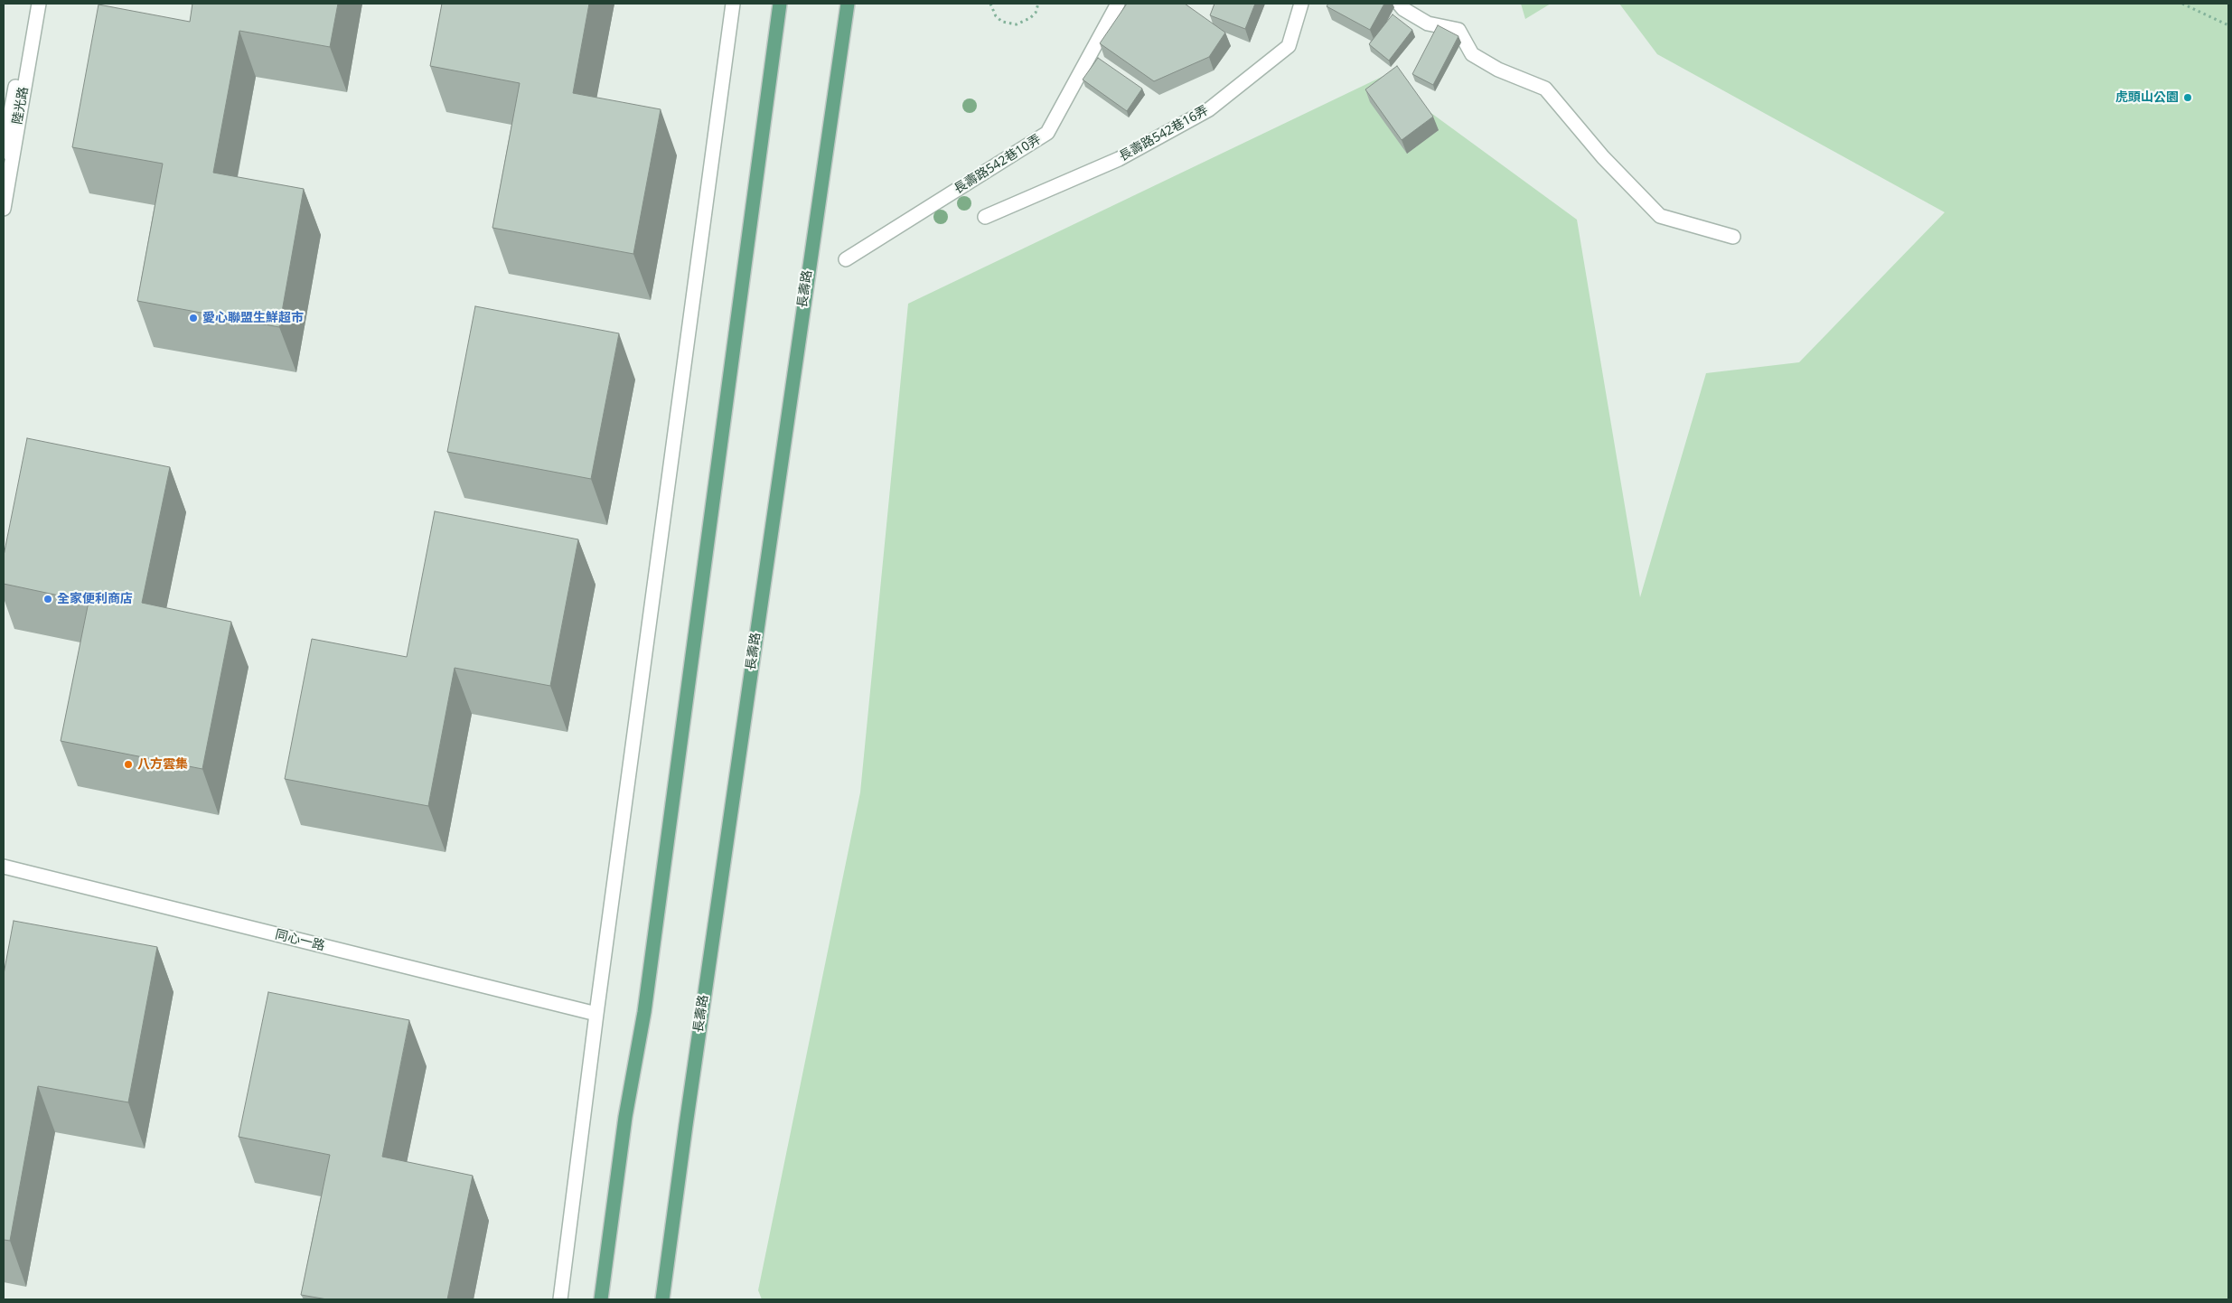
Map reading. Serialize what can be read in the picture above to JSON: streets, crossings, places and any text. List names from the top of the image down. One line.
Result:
{"streets":{"main road":["長壽路"],"street":["陸光路","長壽路542巷16弄","長壽路542巷10弄","同心一路"]},"places":["虎頭山公園","愛心聯盟生鮮超市","全家便利商店","八方雲集"]}
